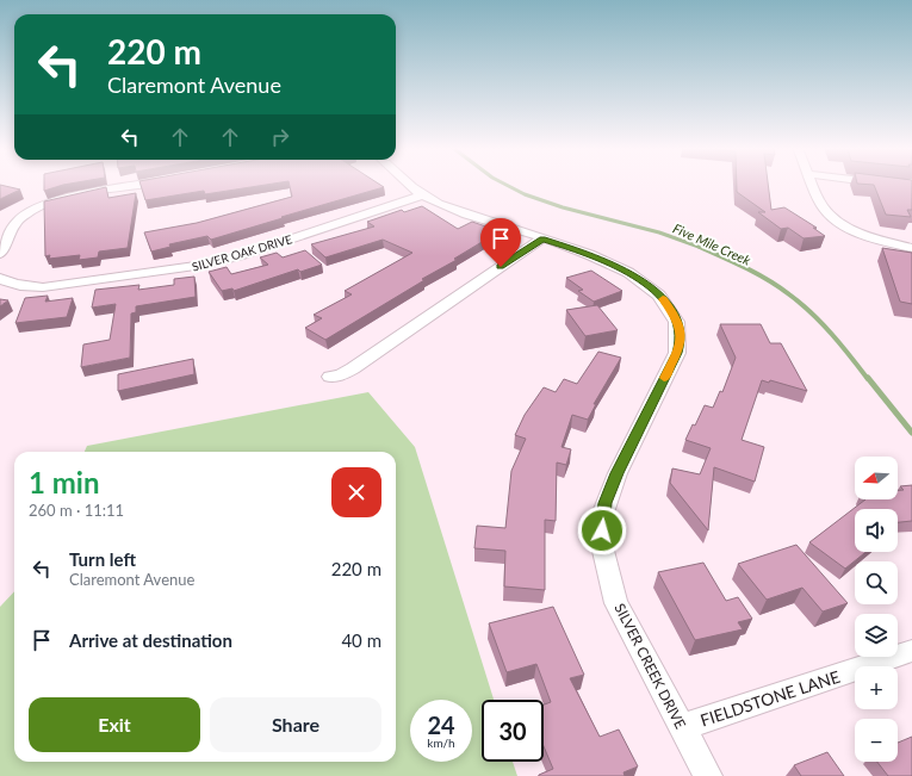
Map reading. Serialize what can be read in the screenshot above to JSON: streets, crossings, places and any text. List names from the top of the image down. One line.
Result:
{"streets":{"street":["SILVER OAK DRIVE","SILVER CREEK DRIVE","FIELDSTONE LANE"]},"crossings":[["SILVER OAK DRIVE","SILVER CREEK DRIVE"],["SILVER CREEK DRIVE","FIELDSTONE LANE"]],"water":["Five Mile Creek"],"north":"left","page":{"turn":["220 m","Claremont Avenue"],"heading":["1 min","260 m · 11:11"],"map_buttons":["+","−"],"list":[{"name":"Turn left","note":"Claremont Avenue","value":"220 m"},{"name":"Arrive at destination","value":"40 m"}],"buttons":["Exit","Share"],"speed":"24 km/h","limit":"30"}}
